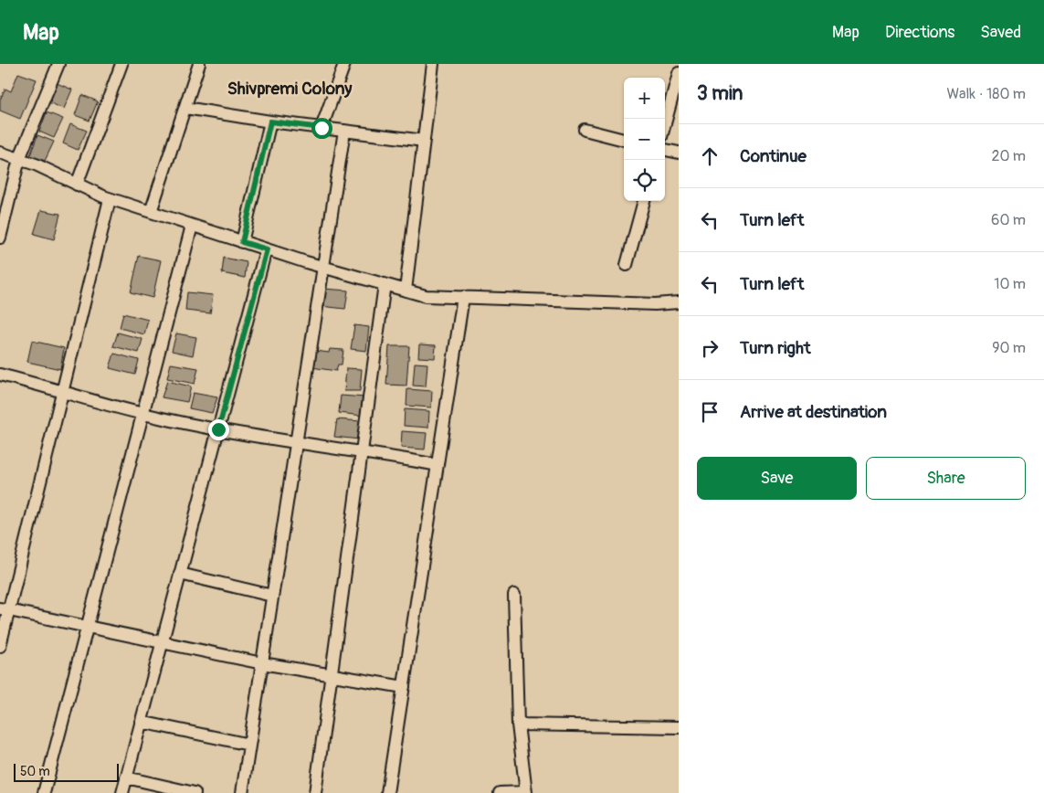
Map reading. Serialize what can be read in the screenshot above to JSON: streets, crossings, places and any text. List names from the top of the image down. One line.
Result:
{"districts":["Shivpremi Colony"],"scale_bar":"50 m","page":{"header":"Map","nav":["Map","Directions","Saved"],"heading":["3 min","Walk · 180 m"],"map_buttons":["+","−"],"list":[["Continue","20 m"],["Turn left","60 m"],["Turn left","10 m"],["Turn right","90 m"],"Arrive at destination"],"buttons":["Save","Share"],"scale":"50 m"}}
